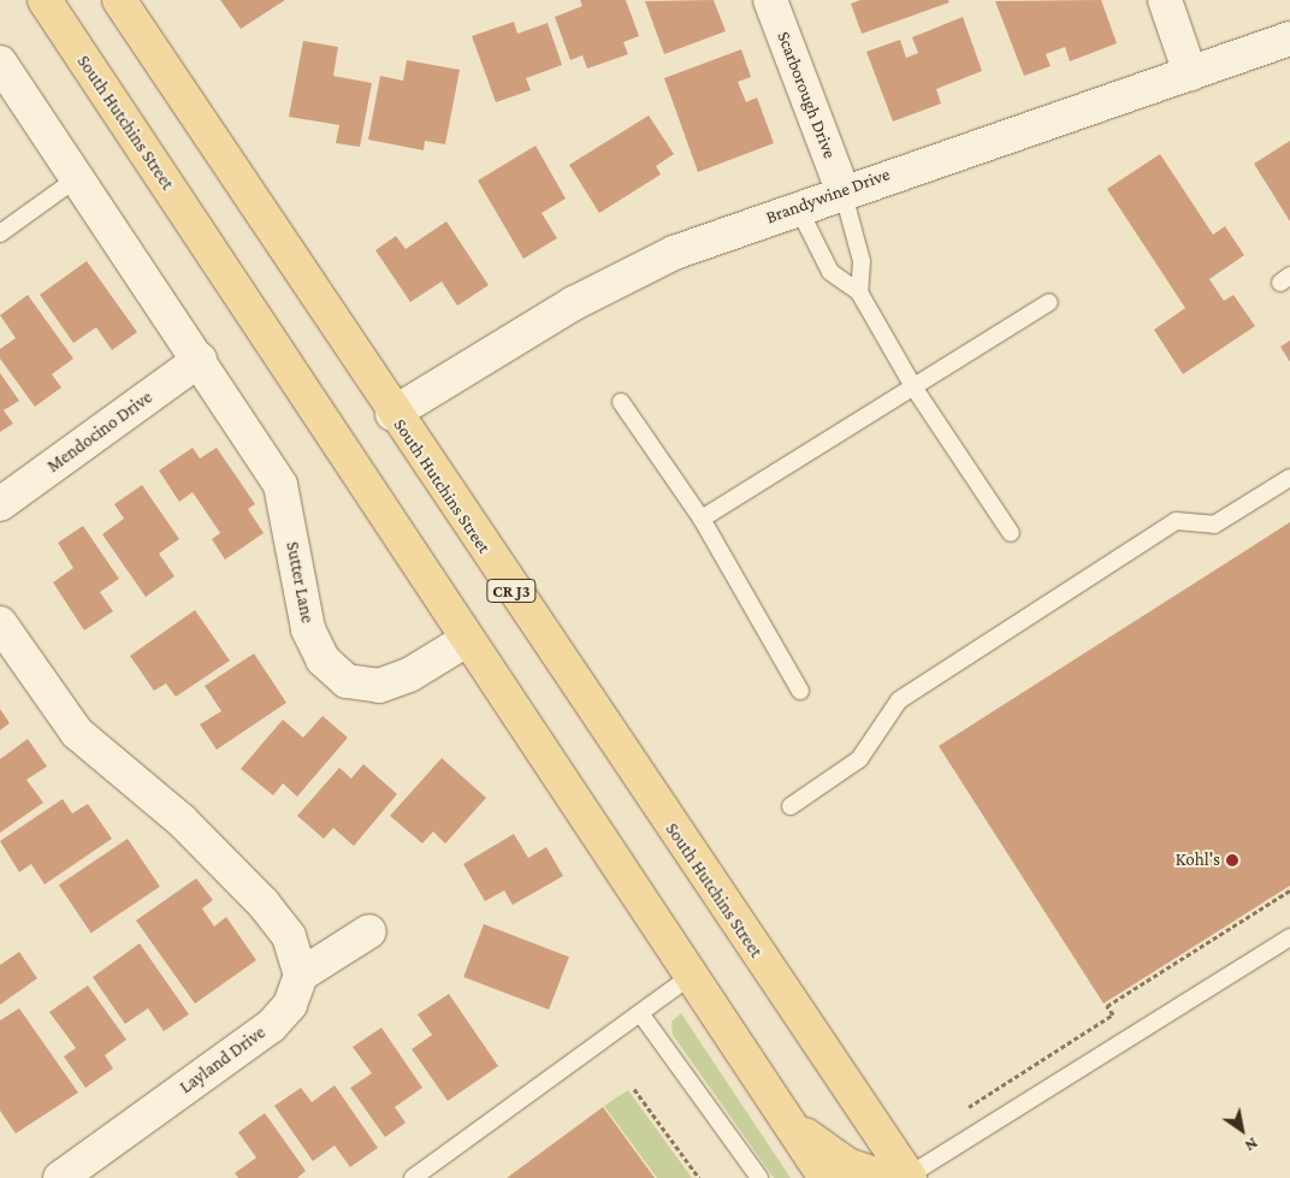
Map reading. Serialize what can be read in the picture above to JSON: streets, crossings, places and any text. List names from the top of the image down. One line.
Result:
{"streets":{"main road":["South Hutchins Street","CR J3"],"street":["Scarborough Drive","Brandywine Drive","Mendocino Drive","Sutter Lane","Layland Drive"]},"crossings":[["Scarborough Drive","Brandywine Drive"],["South Hutchins Street","Brandywine Drive"],["South Hutchins Street","Sutter Lane"],["Mendocino Drive","Sutter Lane"]],"places":["Kohl's"],"north":"bottom right"}
